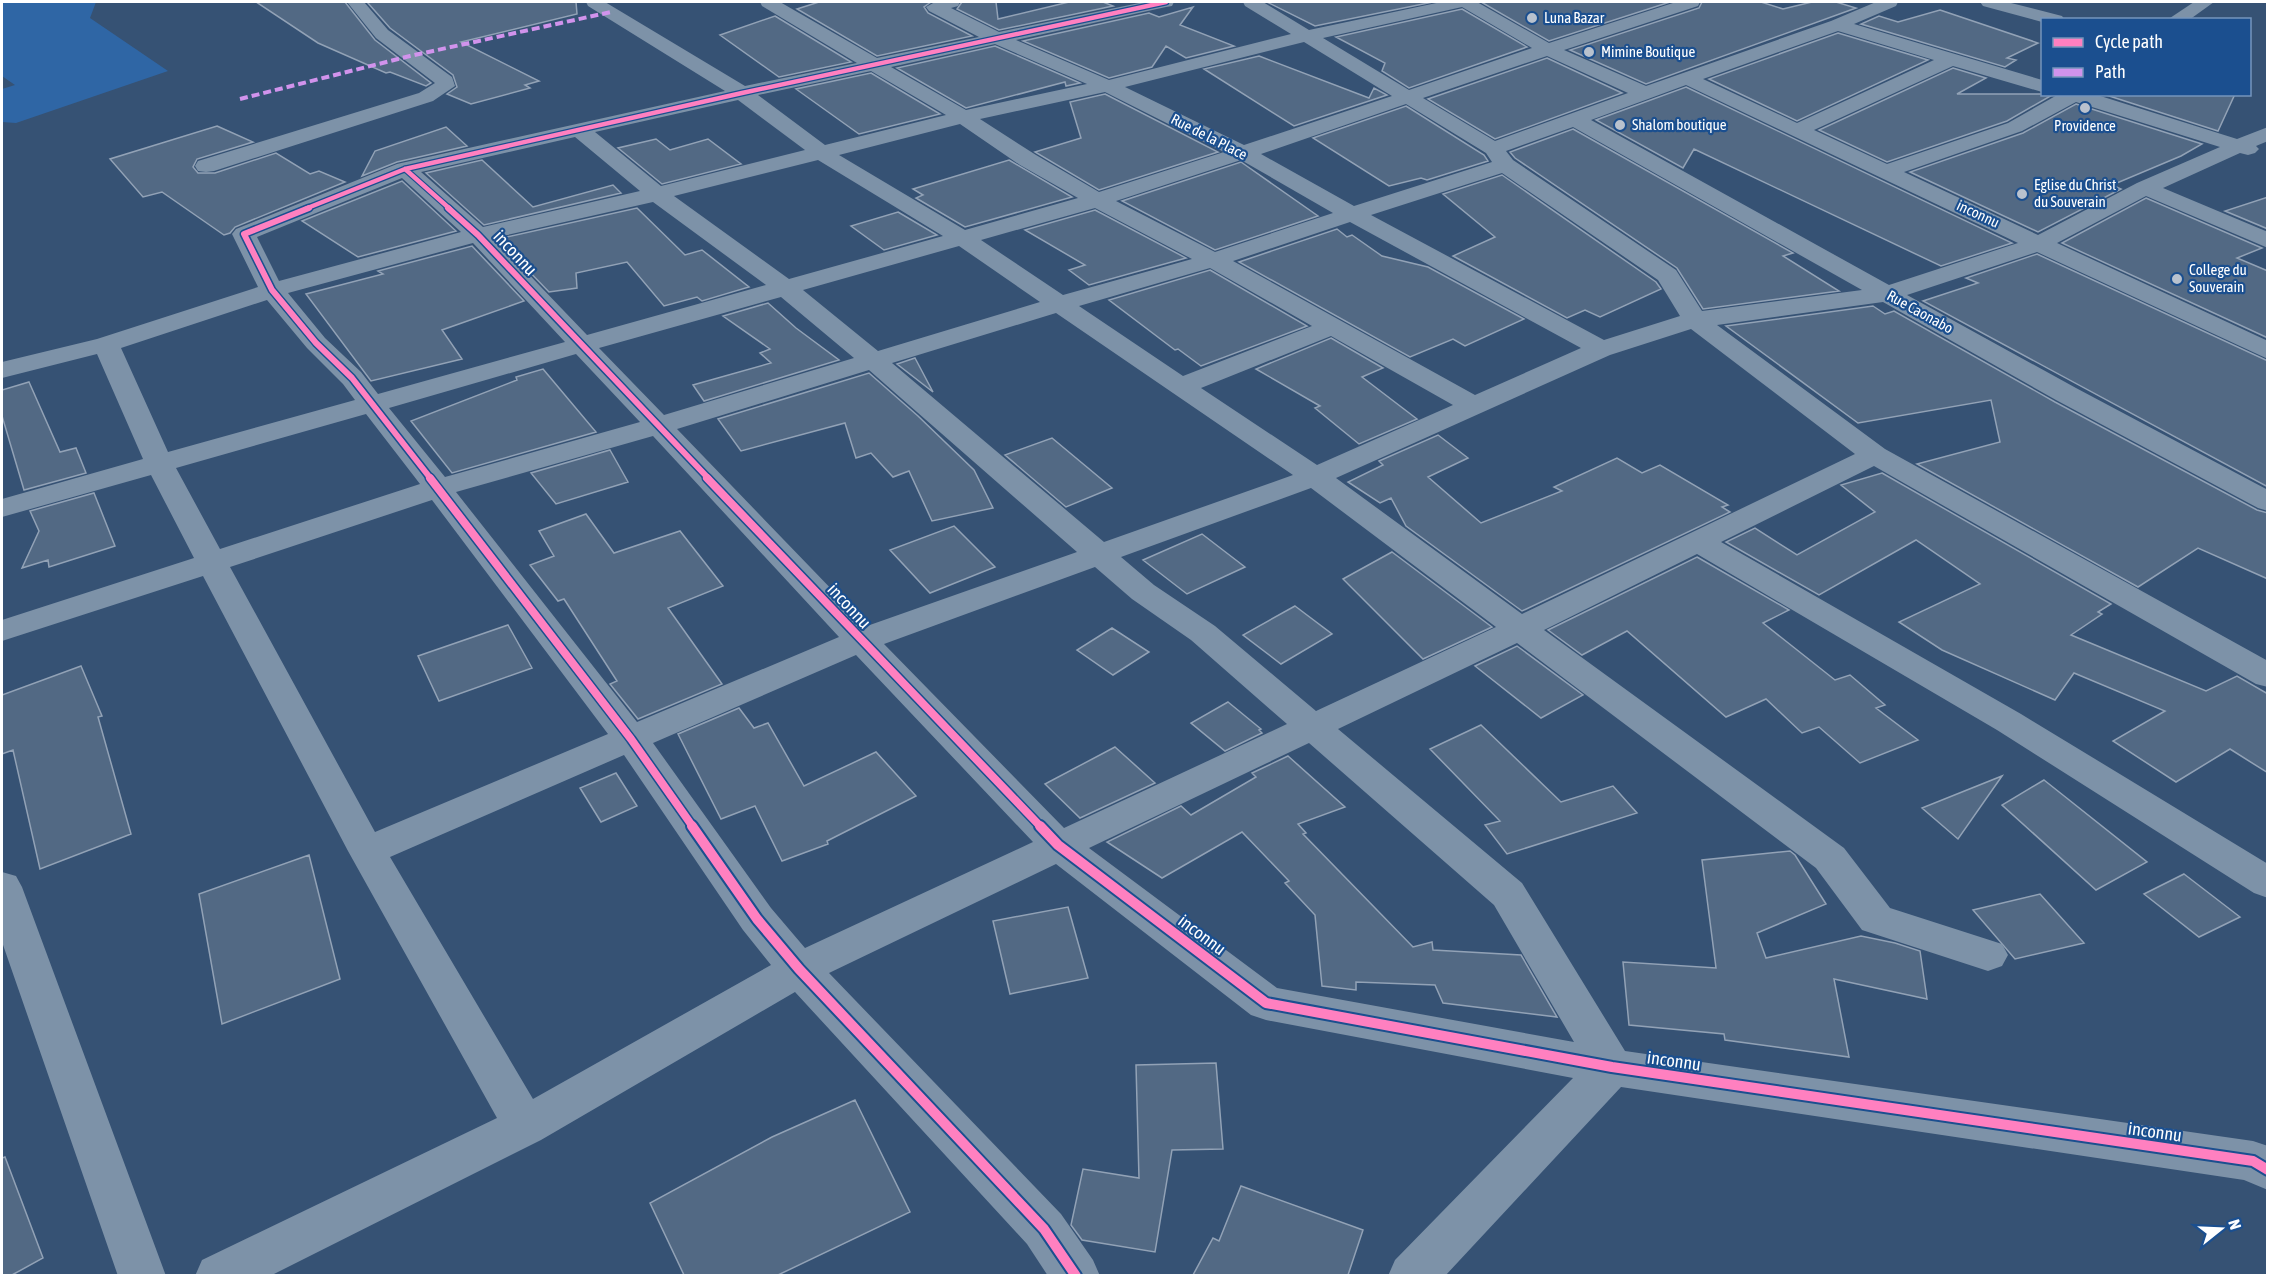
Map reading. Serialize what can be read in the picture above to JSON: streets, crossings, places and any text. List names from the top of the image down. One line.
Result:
{"streets":{"street":["Rue de la Place","inconnu","Rue Caonabo"]},"places":["Luna Bazar","Mimine Boutique","Providence","Shalom boutique","Eglise du Christ du Souverain","College du Souverain"],"legend":["Cycle path","Path"],"north":"right"}
